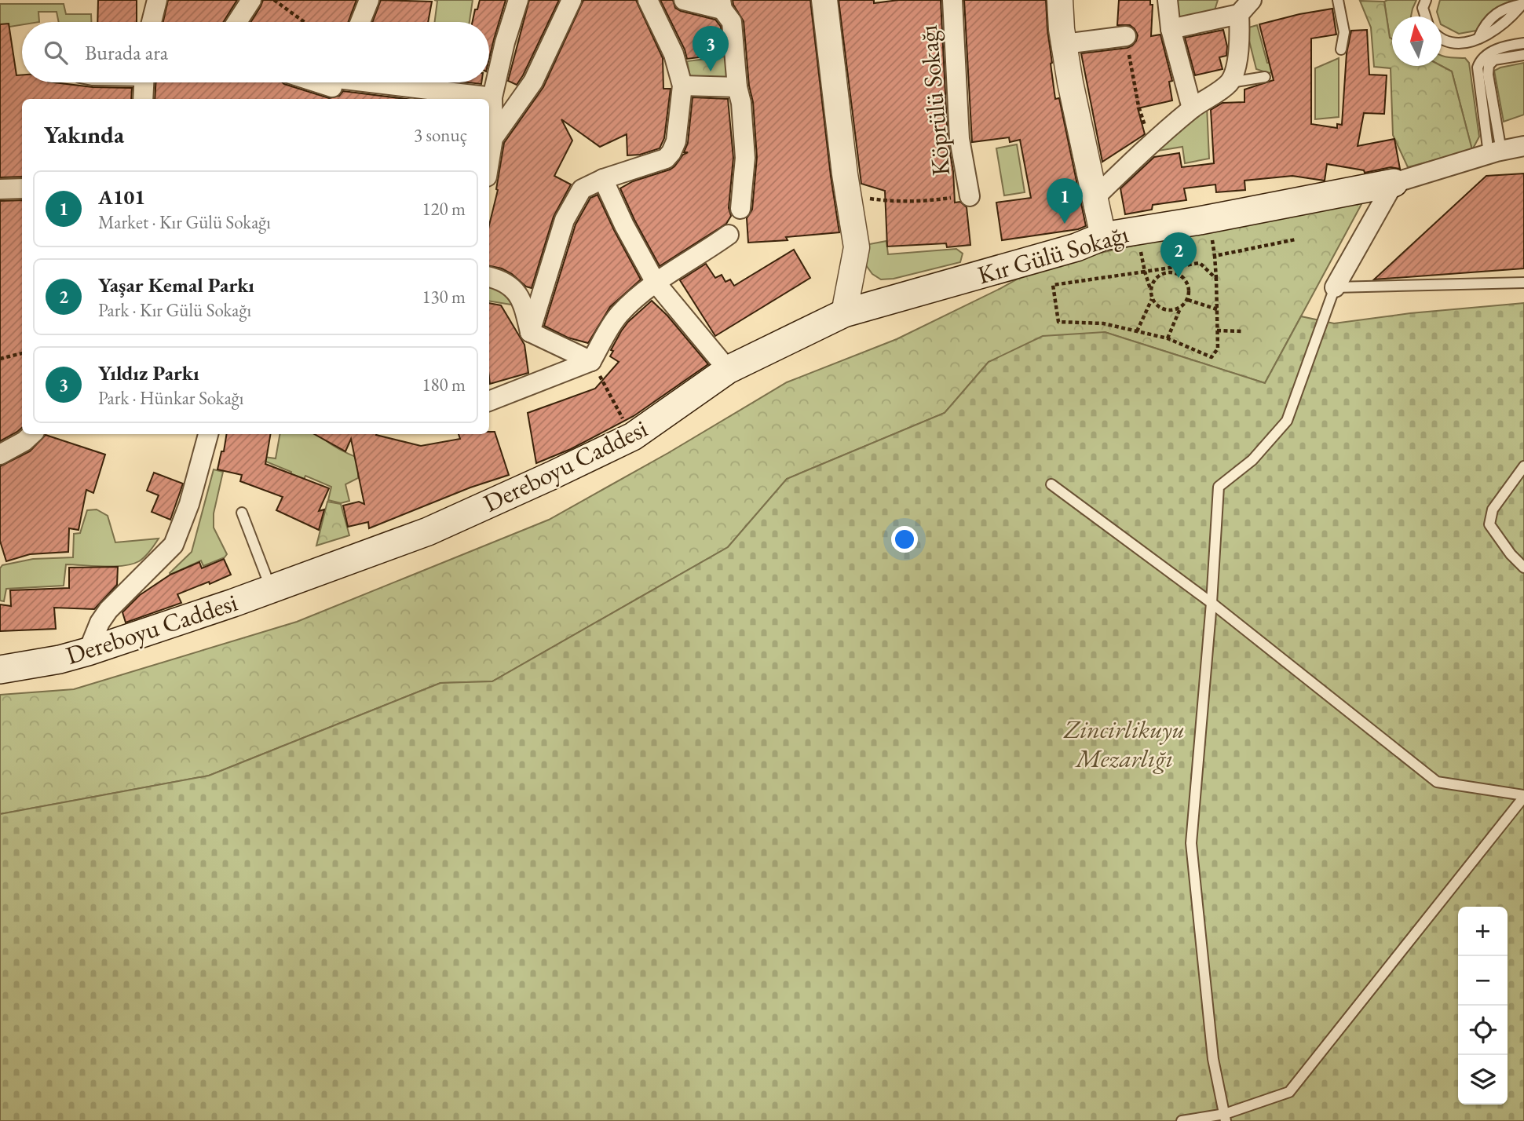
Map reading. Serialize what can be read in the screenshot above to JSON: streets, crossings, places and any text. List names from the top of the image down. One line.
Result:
{"streets":{"main road":["Kır Gülü Sokağı","Dereboyu Caddesi"],"street":["Köprülü Sokağı"]},"crossings":[["Kır Gülü Sokağı","Dereboyu Caddesi"]],"parks":["Zincirlikuyu Mezarlığı"],"north":"top","page":{"search":"Burada ara","pins":["3","1","2"],"heading":["Yakında","3 sonuç"],"list":[{"mark":"1","name":"A101","note":"Market · Kır Gülü Sokağı","value":"120 m"},{"mark":"2","name":"Yaşar Kemal Parkı","note":"Park · Kır Gülü Sokağı","value":"130 m"},{"mark":"3","name":"Yıldız Parkı","note":"Park · Hünkar Sokağı","value":"180 m"}],"map_buttons":["+","−"]}}
